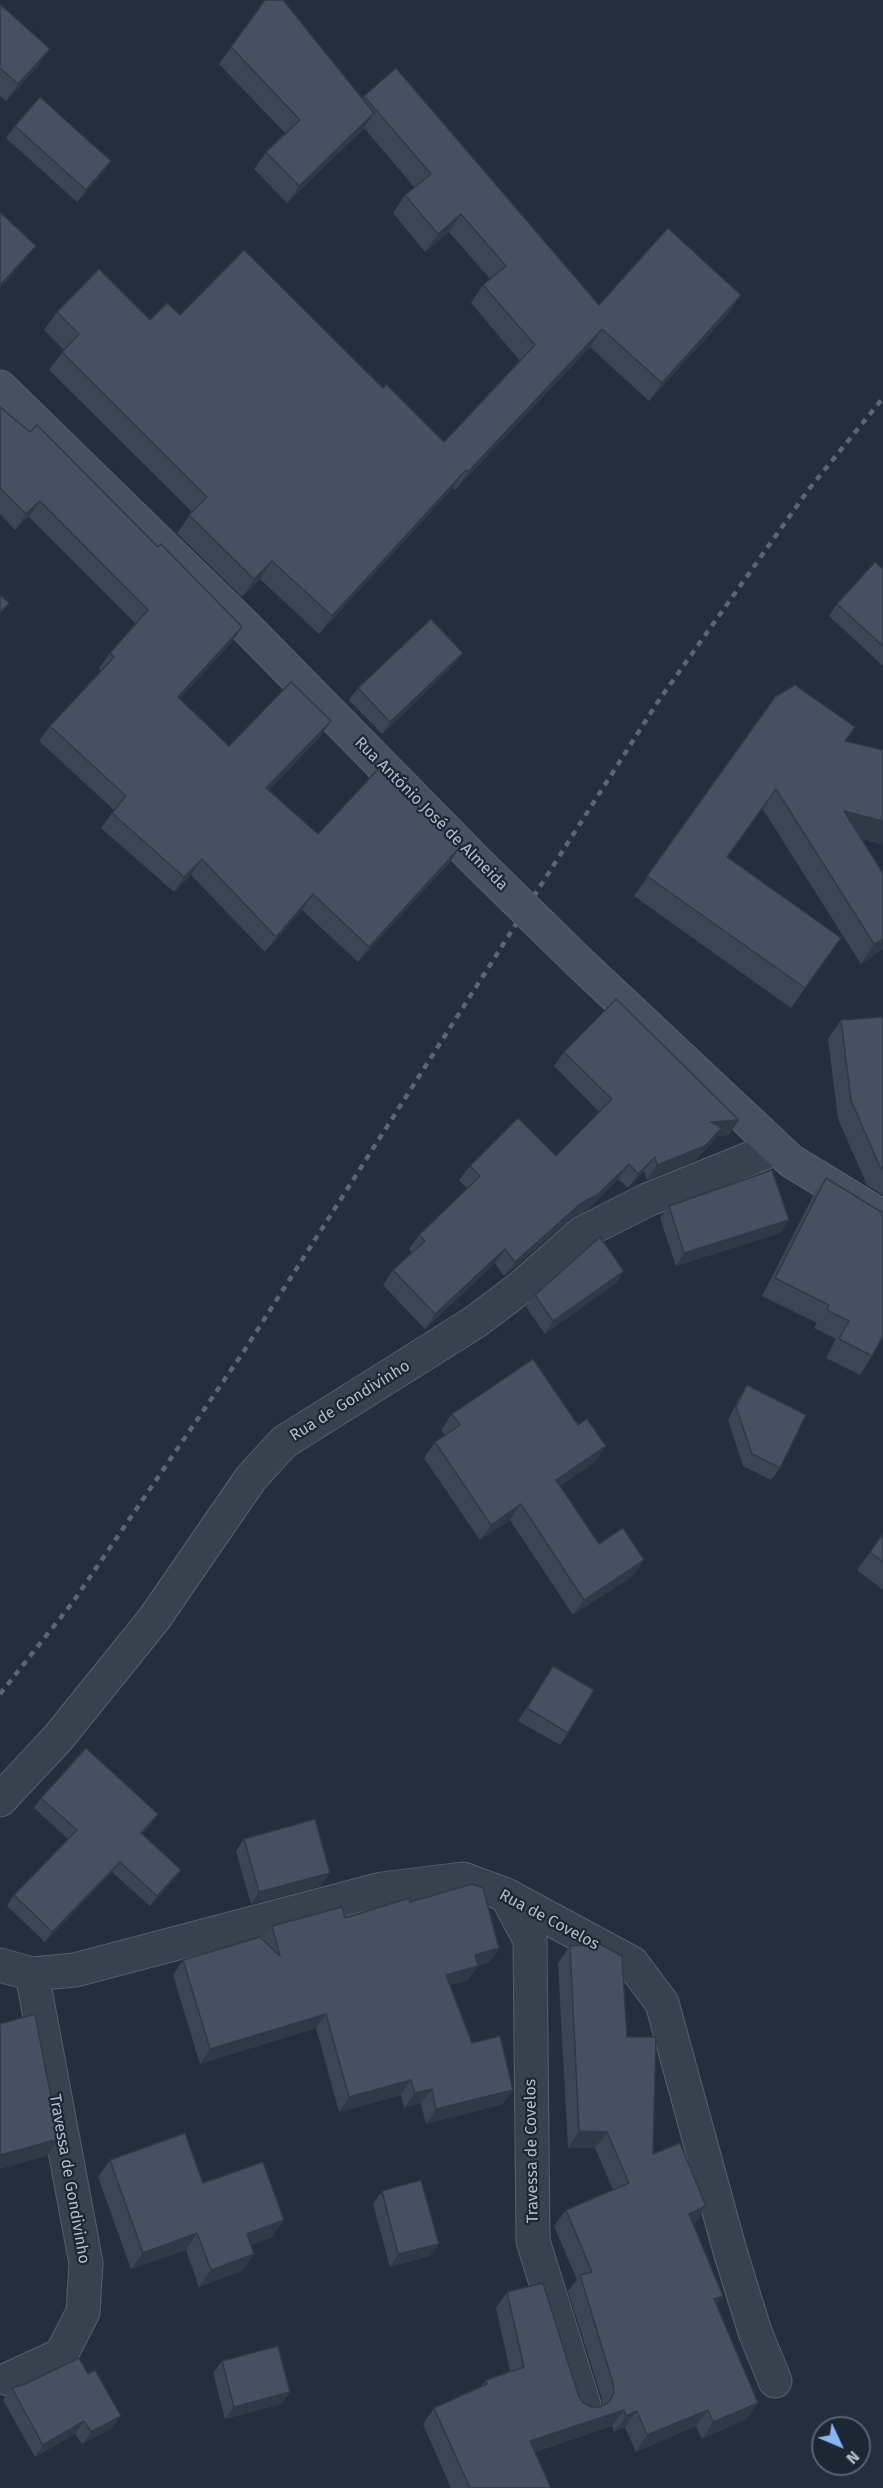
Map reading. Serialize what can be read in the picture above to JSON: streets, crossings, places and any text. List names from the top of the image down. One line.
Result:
{"streets":{"main road":["Rua António José de Almeida"],"street":["Rua de Gondivinho","Rua de Covelos","Travessa de Covelos","Travessa de Gondivinho"]},"crossings":[["Rua António José de Almeida","Rua de Gondivinho"],["Rua de Covelos","Travessa de Covelos"],["Rua de Covelos","Travessa de Gondivinho"]],"north":"bottom right"}
